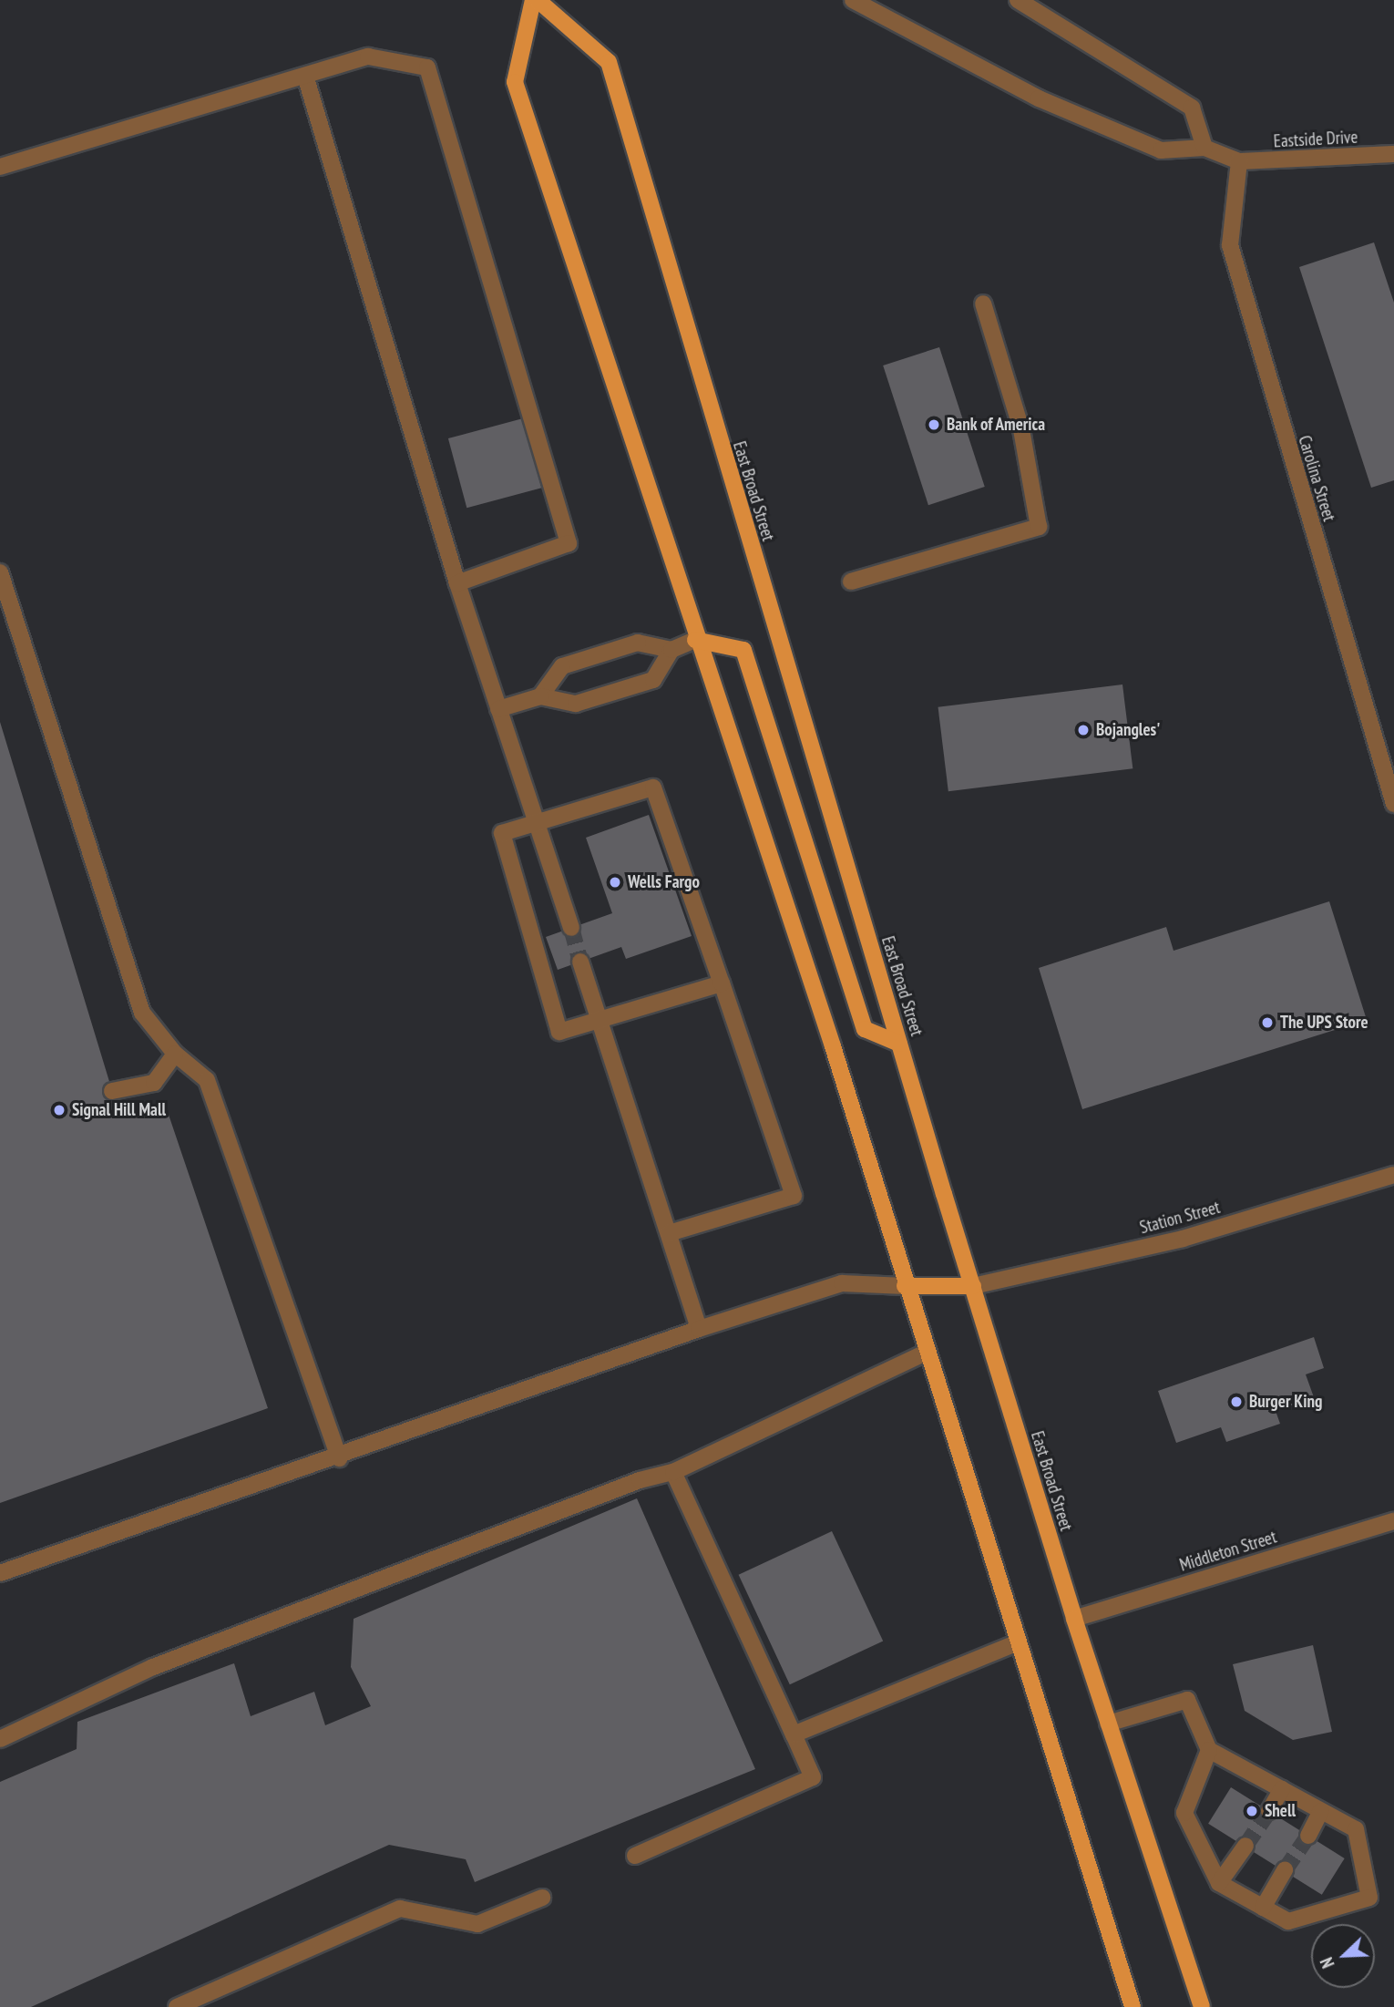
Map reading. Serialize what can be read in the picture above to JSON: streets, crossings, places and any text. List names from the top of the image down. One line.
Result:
{"streets":{"main road":["East Broad Street"],"street":["Eastside Drive","Carolina Street","Station Street","Middleton Street"]},"crossings":[["Eastside Drive","Carolina Street"],["East Broad Street","Station Street"],["East Broad Street","Middleton Street"]],"places":["Bank of America","Bojangles'","Wells Fargo","The UPS Store","Signal Hill Mall","Burger King","Shell"],"north":"bottom left"}
